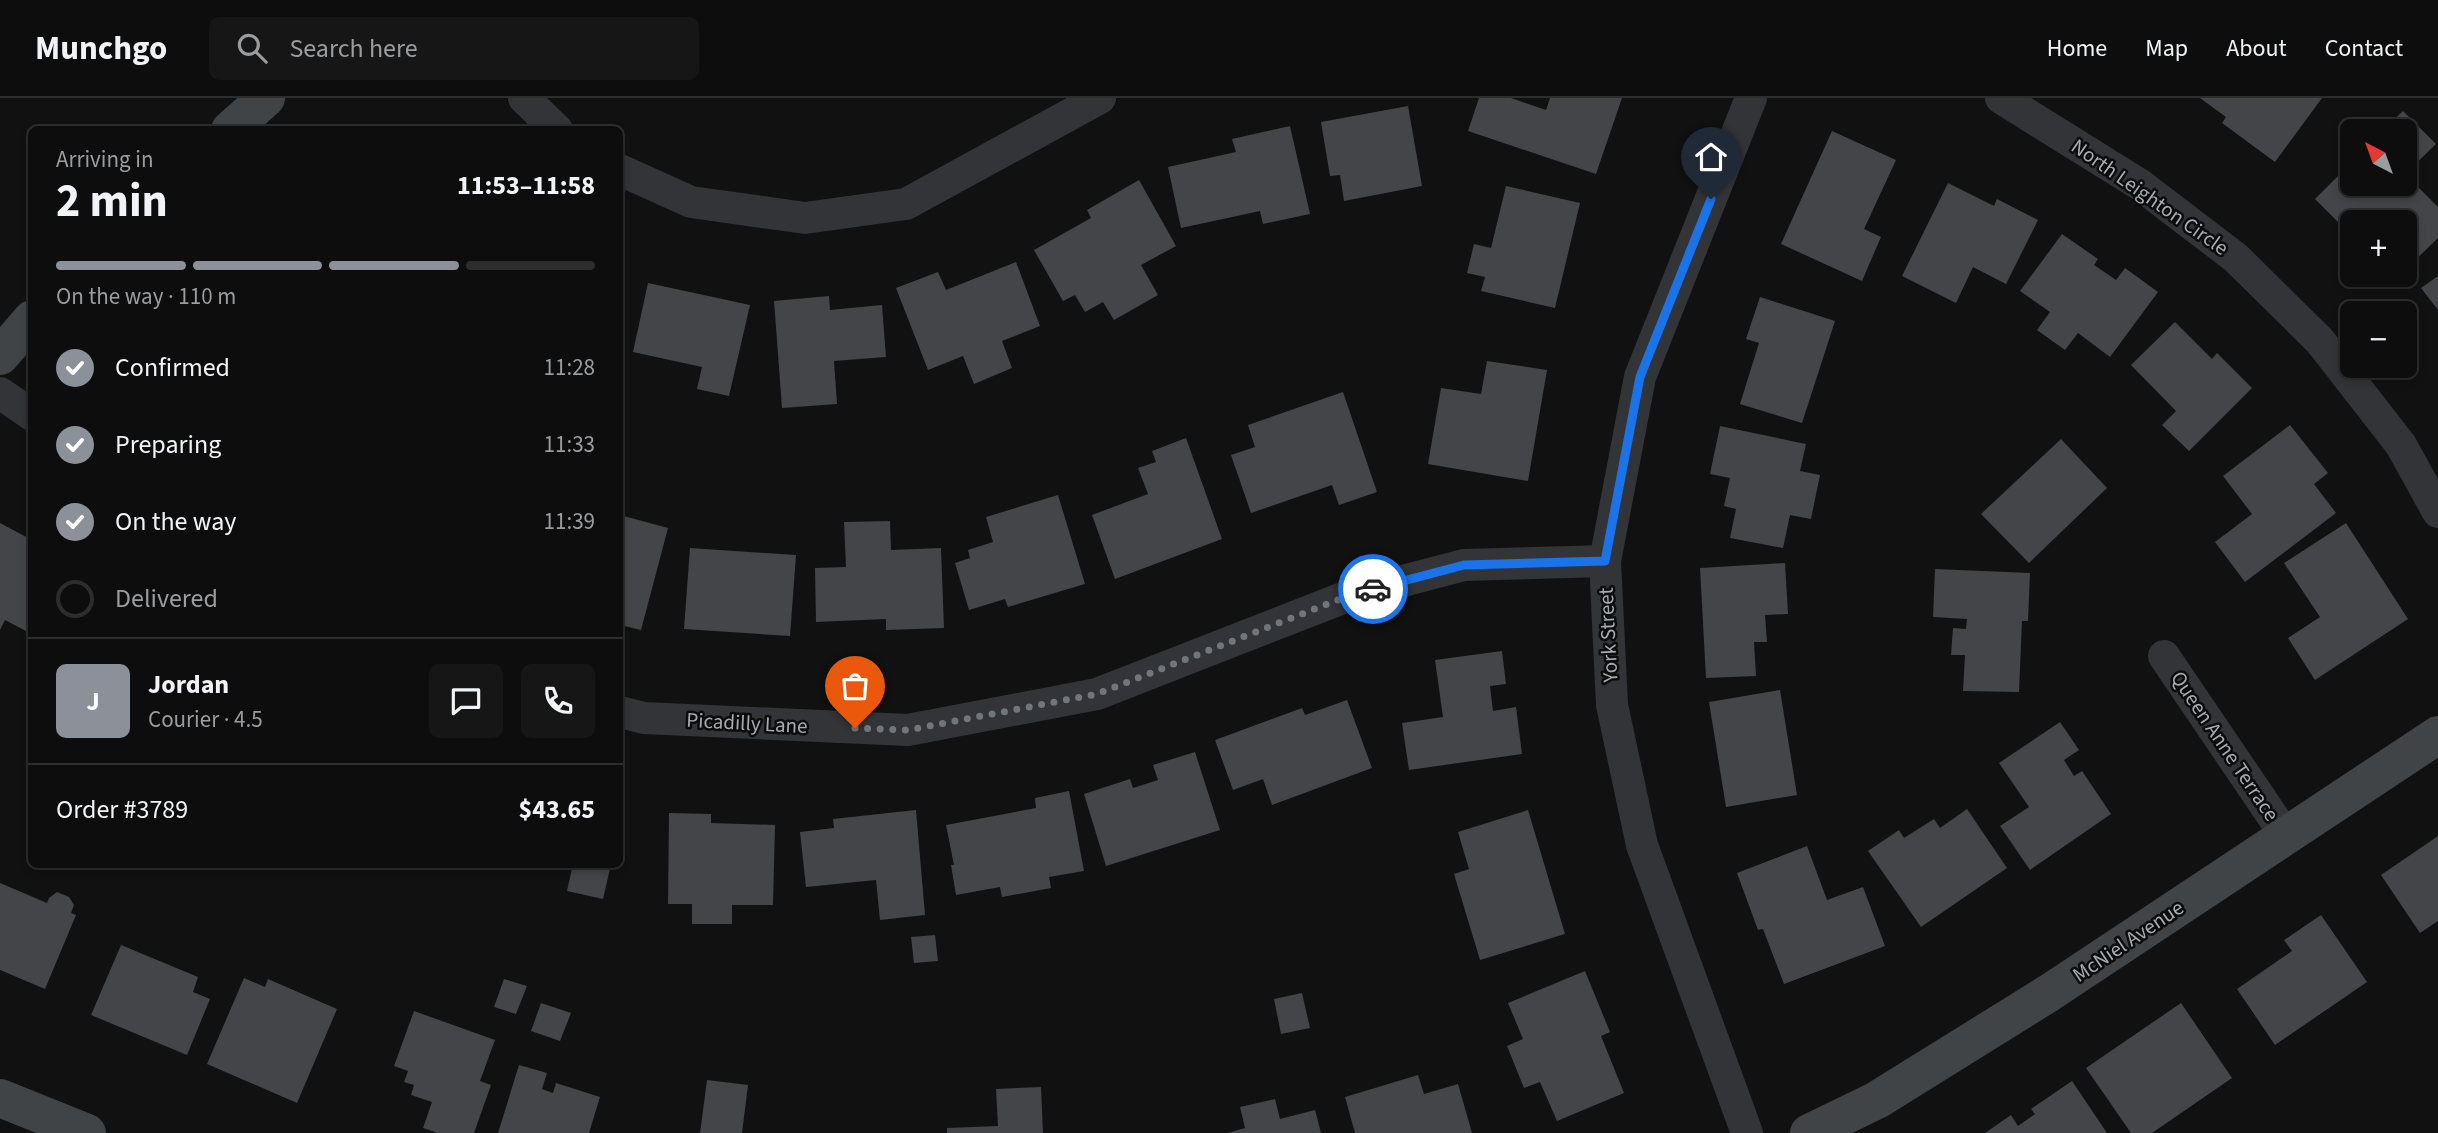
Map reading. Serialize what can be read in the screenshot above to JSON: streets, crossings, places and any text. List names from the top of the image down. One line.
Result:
{"streets":{"street":["North Leighton Circle","York Street","Picadilly Lane","Queen Anne Terrace","McNiel Avenue"]},"crossings":[["York Street","Picadilly Lane"],["Queen Anne Terrace","McNiel Avenue"]],"north":"top left","page":{"header":"Munchgo","search":"Search here","nav":["Home","Map","About","Contact"],"map_buttons":["+","−"],"heading":["2 min","Arriving in","11:53–11:58"],"panel":["Jordan","Courier · 4.5","Order #3789","$43.65"],"bar":"On the way · 110 m","list":[["Confirmed","11:28"],["Preparing","11:33"],["On the way","11:39"],"Delivered"],"round":"J"}}
